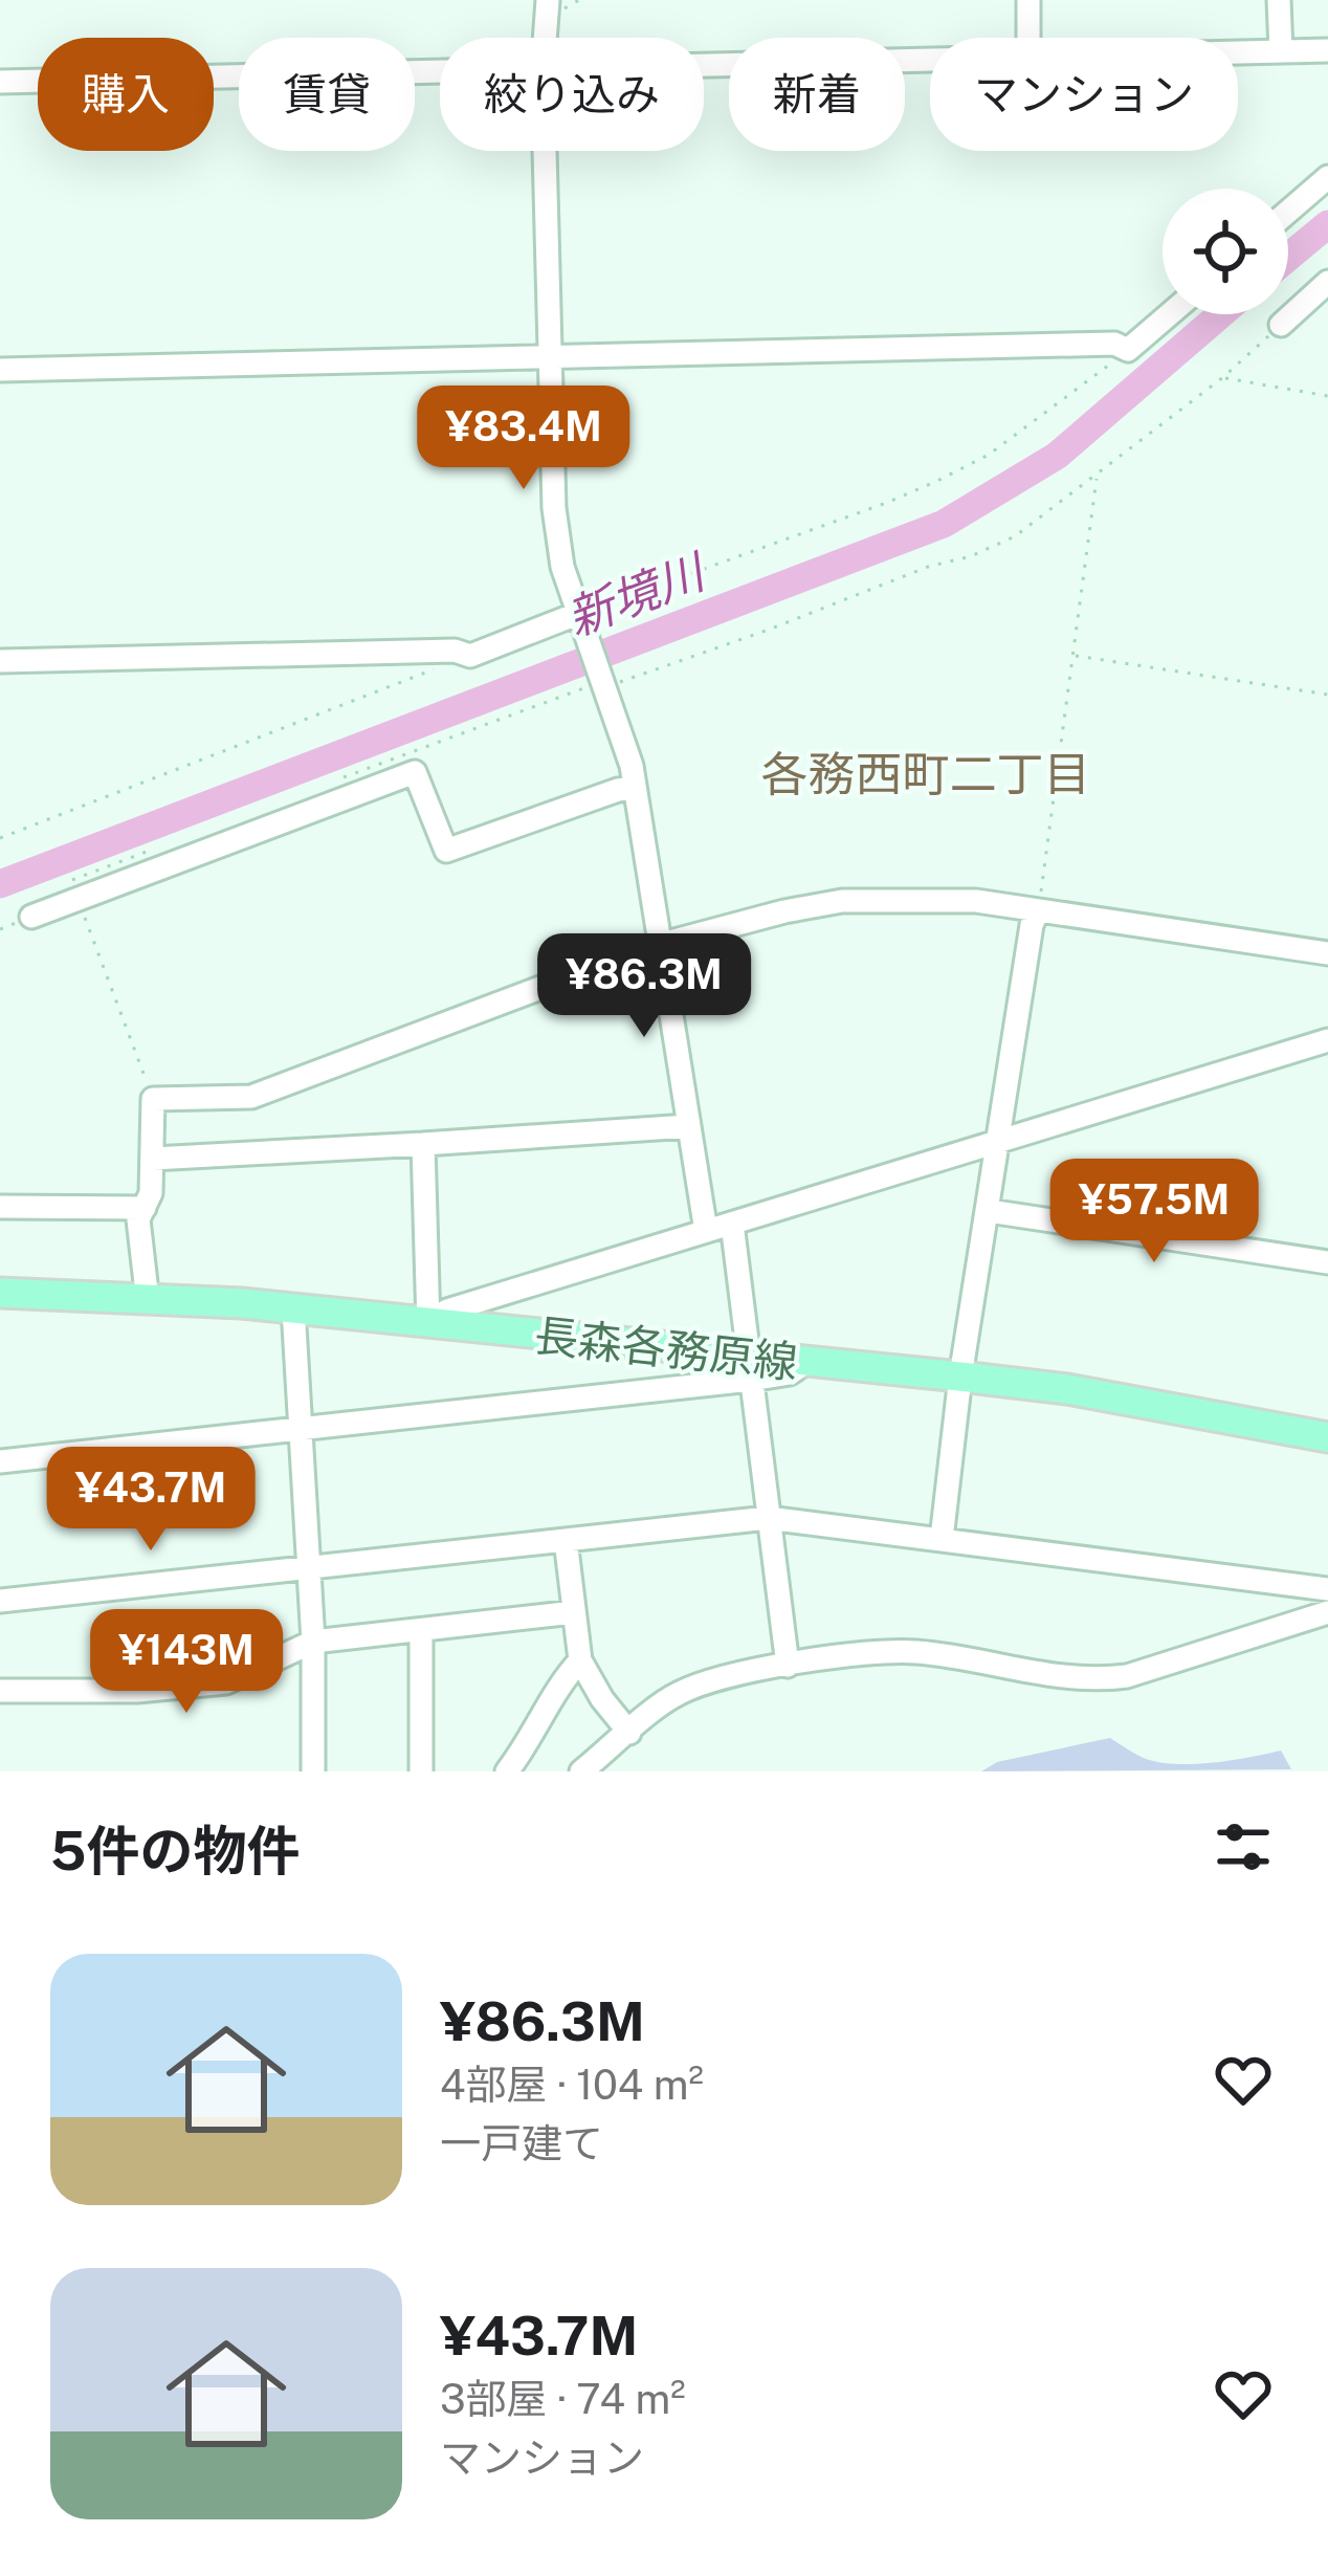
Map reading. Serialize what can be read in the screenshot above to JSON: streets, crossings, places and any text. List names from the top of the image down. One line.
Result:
{"streets":{"main road":["長森各務原線"]},"districts":["各務西町二丁目"],"water":["新境川"],"page":{"chip":["購入","賃貸","絞り込み","新着","マンション"],"price":["¥83.4M","¥86.3M","¥57.5M","¥43.7M","¥143M"],"heading":"5件の物件","list":[{"name":"¥86.3M","note":"4部屋 · 104 m² · 一戸建て"},{"name":"¥43.7M","note":"3部屋 · 74 m² · マンション"}]}}
